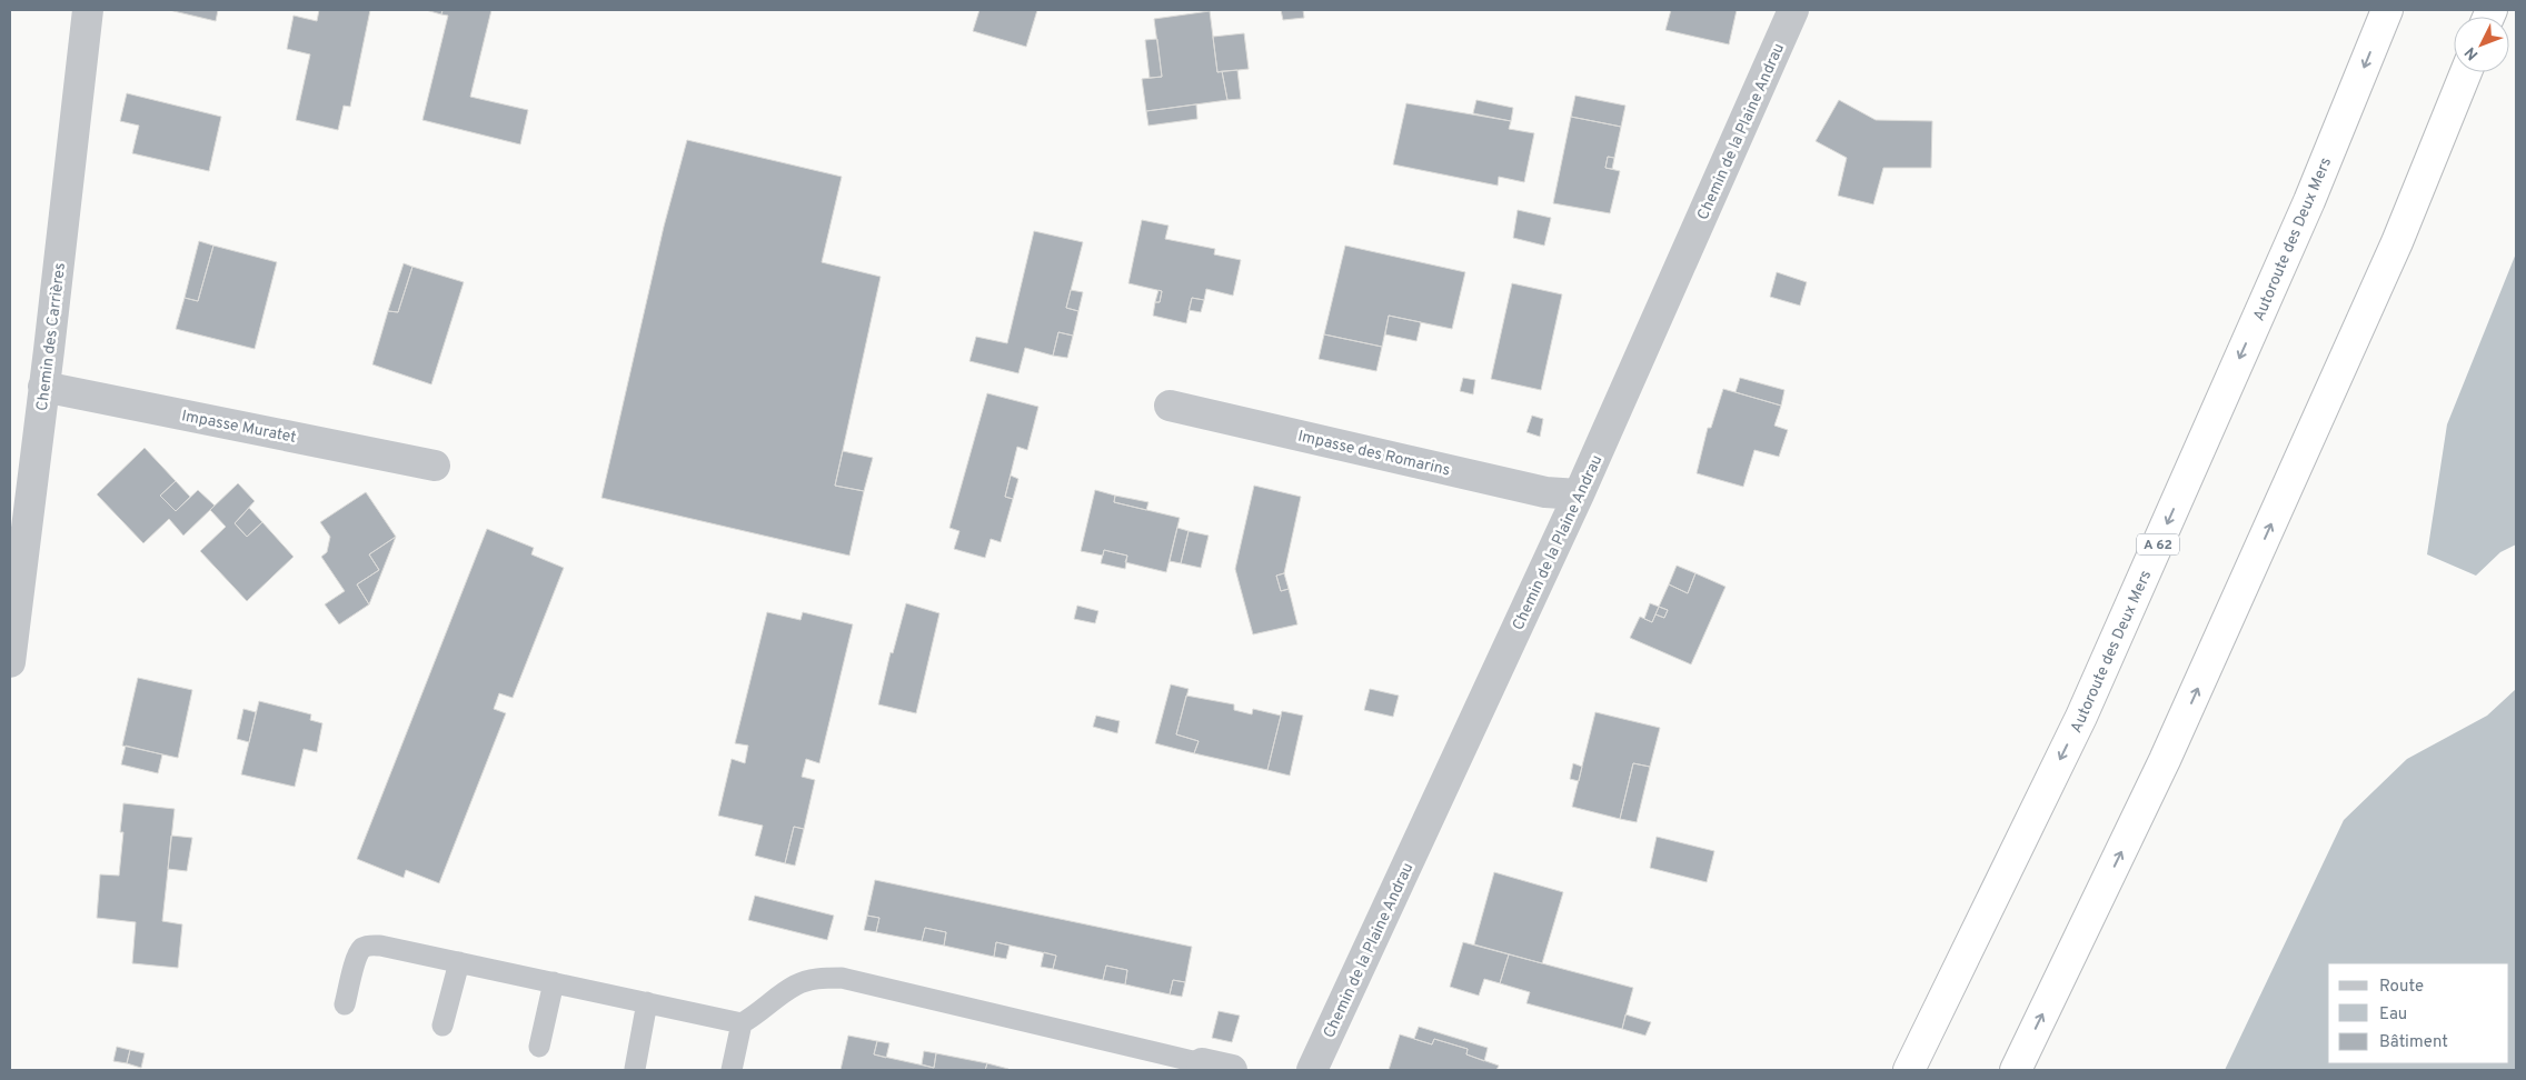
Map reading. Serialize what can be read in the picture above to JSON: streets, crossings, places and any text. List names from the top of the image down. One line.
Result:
{"streets":{"highway":["Autoroute des Deux Mers","A 62"],"street":["Chemin de la Plaine Andrau","Chemin des Carrières","Impasse Muratet","Impasse des Romarins"]},"crossings":[["Chemin de la Plaine Andrau","Impasse des Romarins"],["Chemin des Carrières","Impasse Muratet"]],"legend":["Route","Eau","Bâtiment"],"north":"bottom left"}
